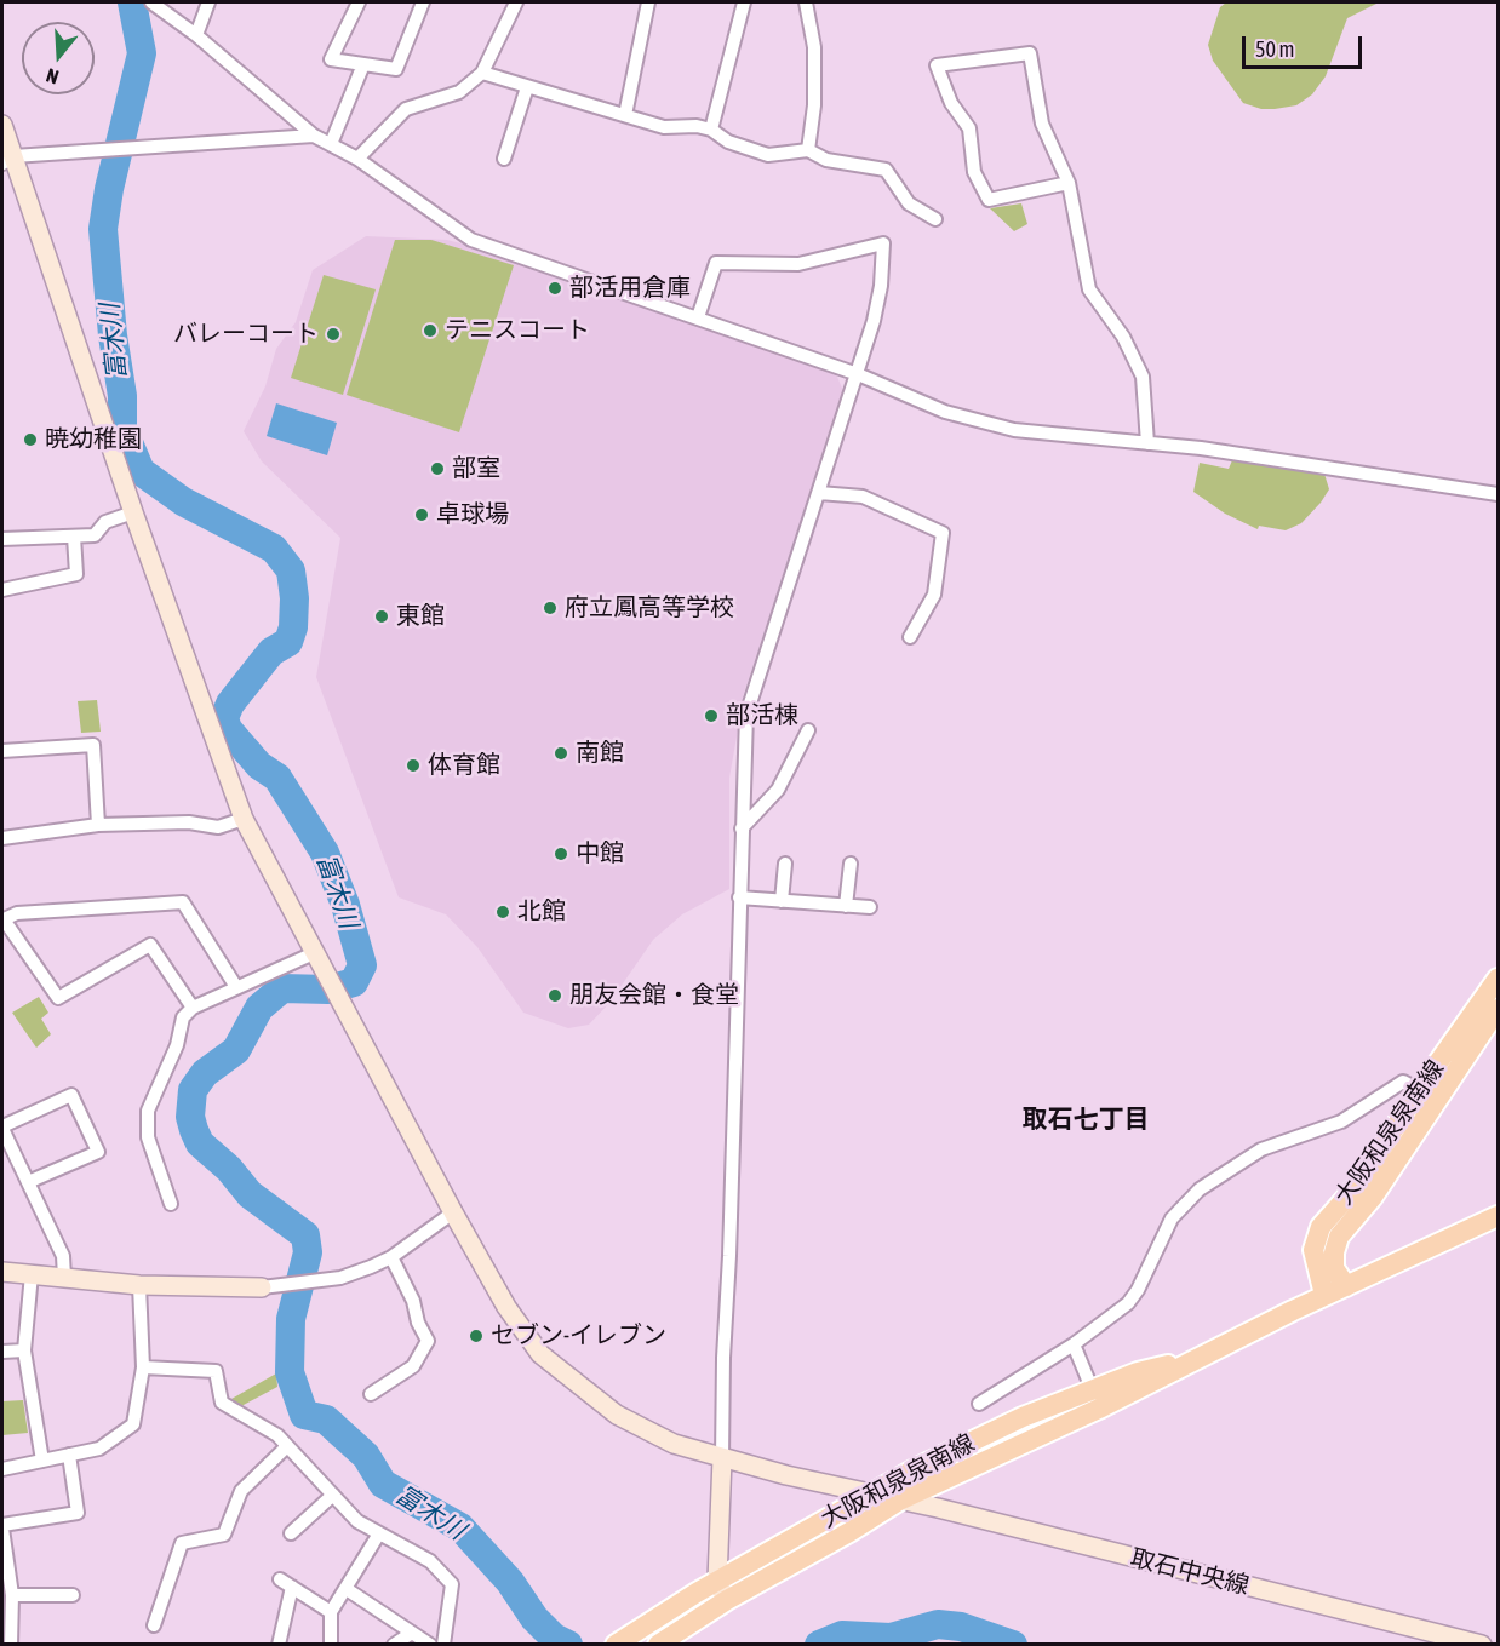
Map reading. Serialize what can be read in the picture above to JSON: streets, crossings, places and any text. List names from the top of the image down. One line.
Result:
{"streets":{"main road":["大阪和泉泉南線"],"street":["取石中央線"]},"crossings":[["大阪和泉泉南線","取石中央線"]],"districts":["取石七丁目"],"water":["富木川"],"places":["部活用倉庫","テニスコート","バレーコート","暁幼稚園","部室","卓球場","府立鳳高等学校","東館","部活棟","南館","体育館","中館","北館","朋友会館・食堂","セブン-イレブン"],"scale_bar":"50 m","north":"bottom"}
